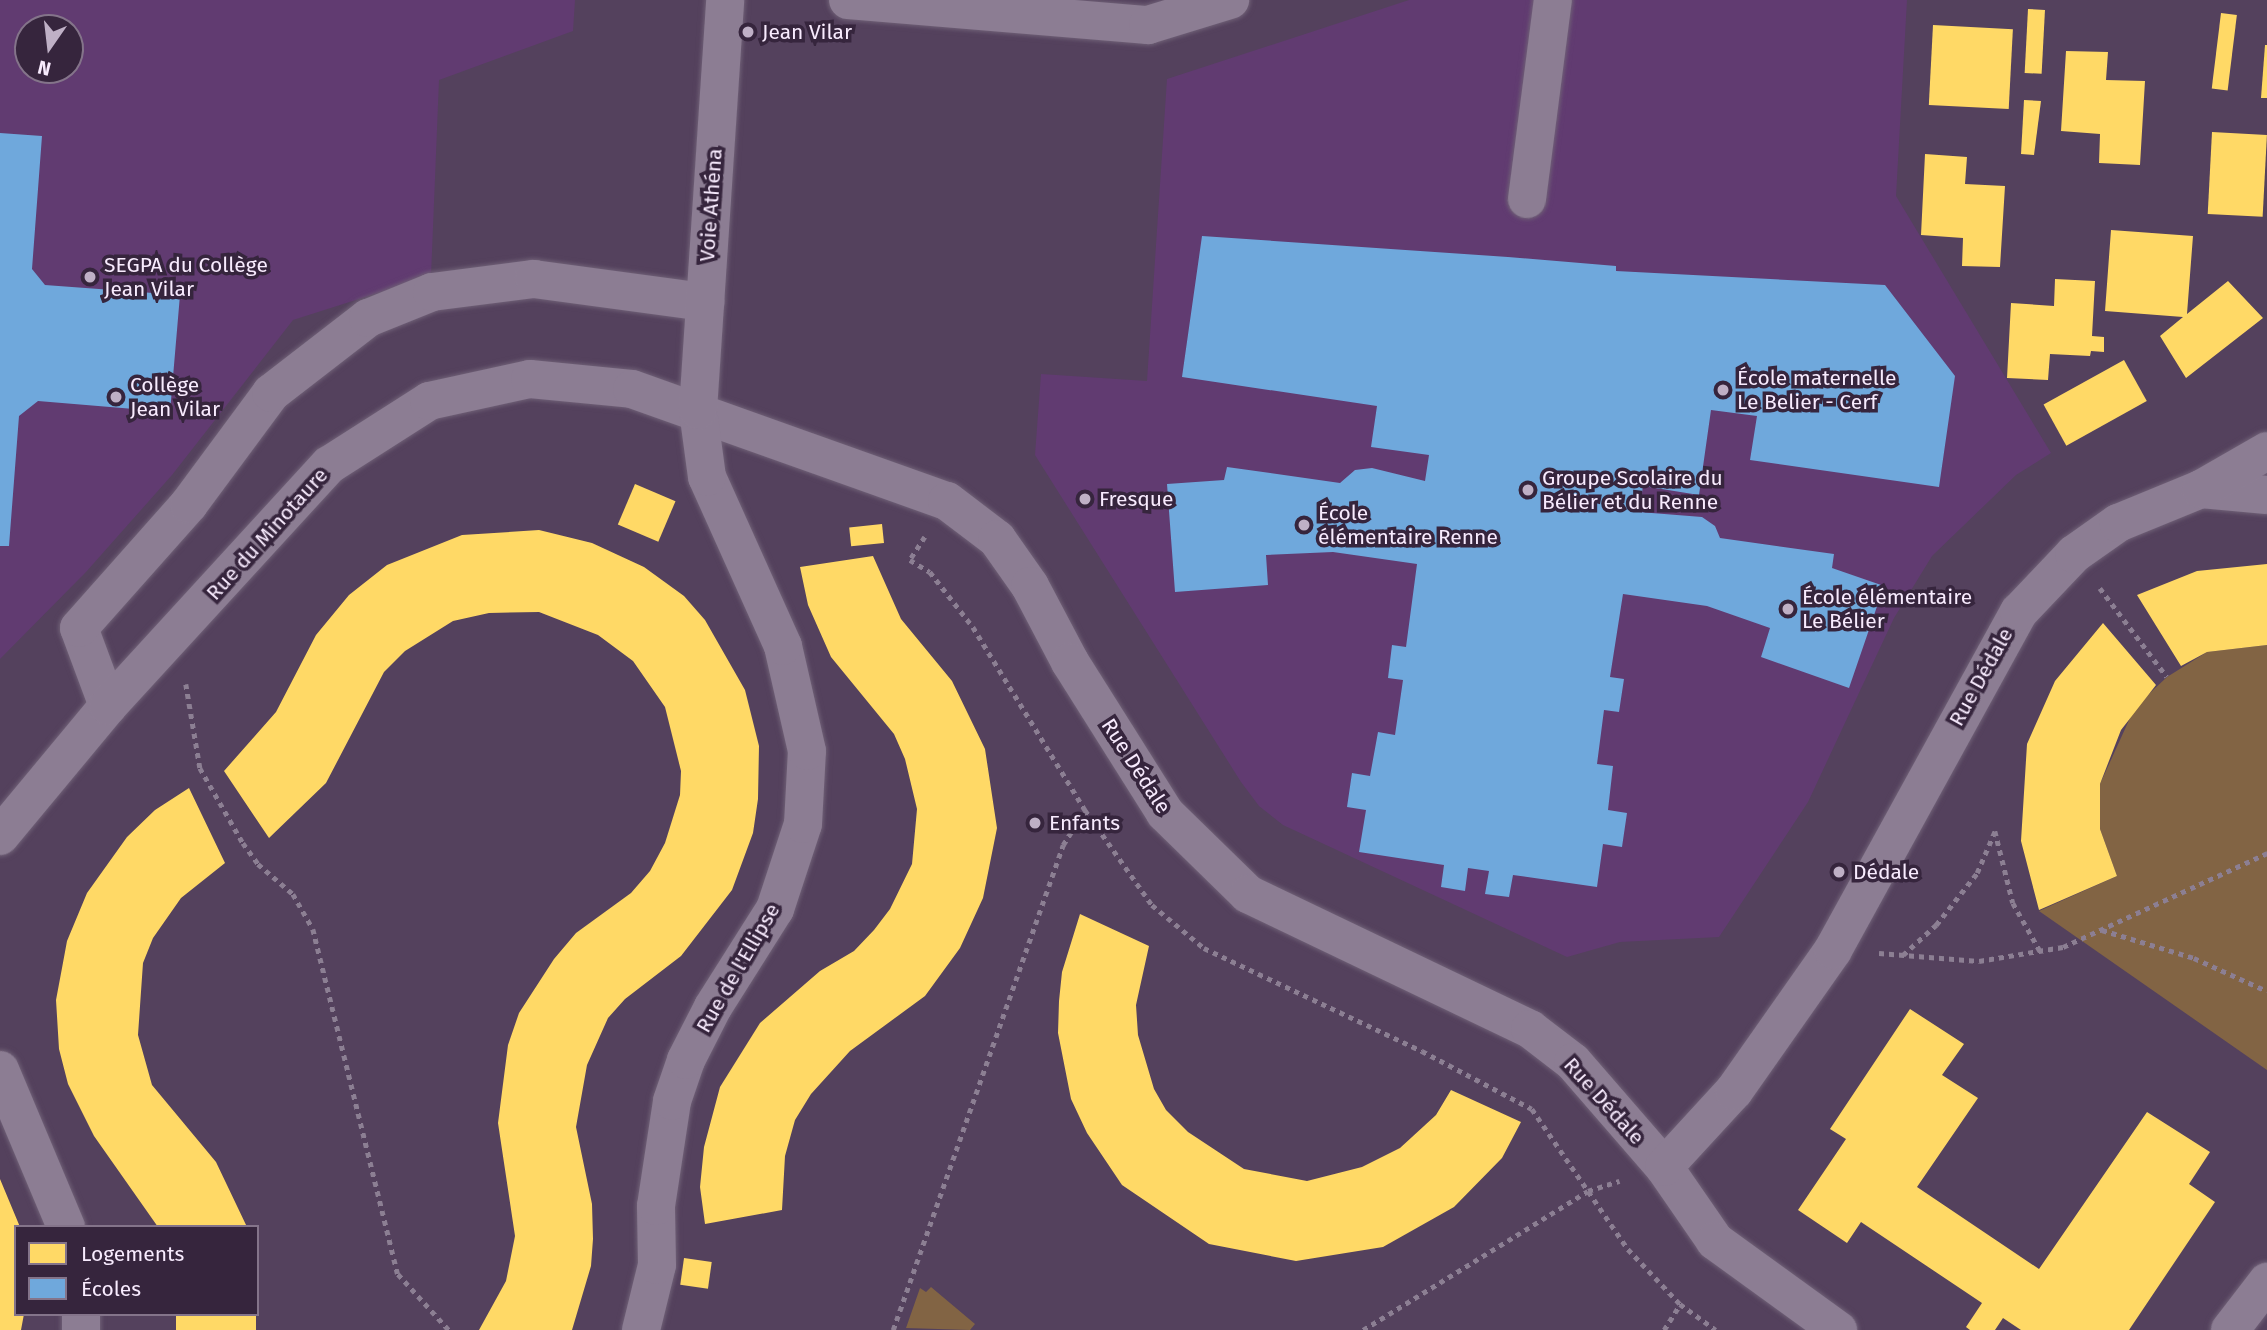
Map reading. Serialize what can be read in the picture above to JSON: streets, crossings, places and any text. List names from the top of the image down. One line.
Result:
{"streets":{"street":["Voie Athéna","Rue du Minotaure","Rue Dédale","Rue de l'Ellipse"]},"crossings":[["Voie Athéna","Rue du Minotaure"],["Voie Athéna","Rue Dédale"],["Voie Athéna","Rue de l'Ellipse"],["Rue du Minotaure","Rue Dédale"],["Rue du Minotaure","Rue de l'Ellipse"],["Rue Dédale","Rue de l'Ellipse"]],"places":["Jean Vilar","SEGPA du Collège Jean Vilar","École maternelle Le Belier - Cerf","Collège Jean Vilar","Groupe Scolaire du Bélier et du Renne","Fresque","École élémentaire Renne","École élémentaire Le Bélier","Enfants","Dédale"],"legend":["Logements","Écoles"],"north":"bottom"}
